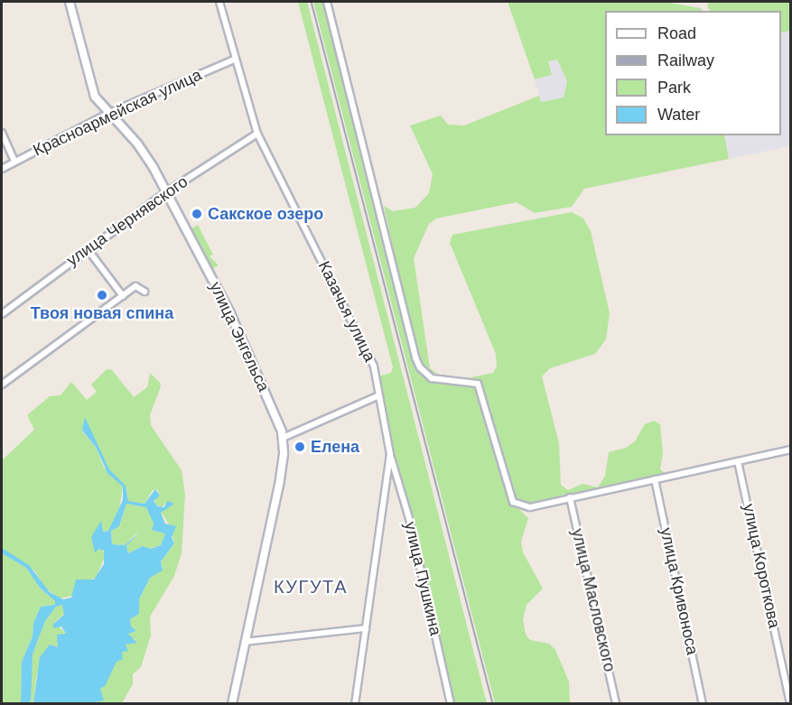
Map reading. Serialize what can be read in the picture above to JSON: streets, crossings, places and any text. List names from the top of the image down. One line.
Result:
{"streets":{"street":["Красноармейская улица","улица Чернявского","Казачья улица","улица Энгельса","улица Короткова","улица Пушкина","улица Кривоноса","улица Масловского"]},"crossings":[["Красноармейская улица","Казачья улица"],["Красноармейская улица","улица Энгельса"],["улица Чернявского","Казачья улица"],["улица Чернявского","улица Энгельса"],["Казачья улица","улица Пушкина"]],"districts":["КУГУТА"],"places":["Сакское озеро","Твоя новая спина","Елена"],"legend":["Road","Railway","Park","Water"]}
